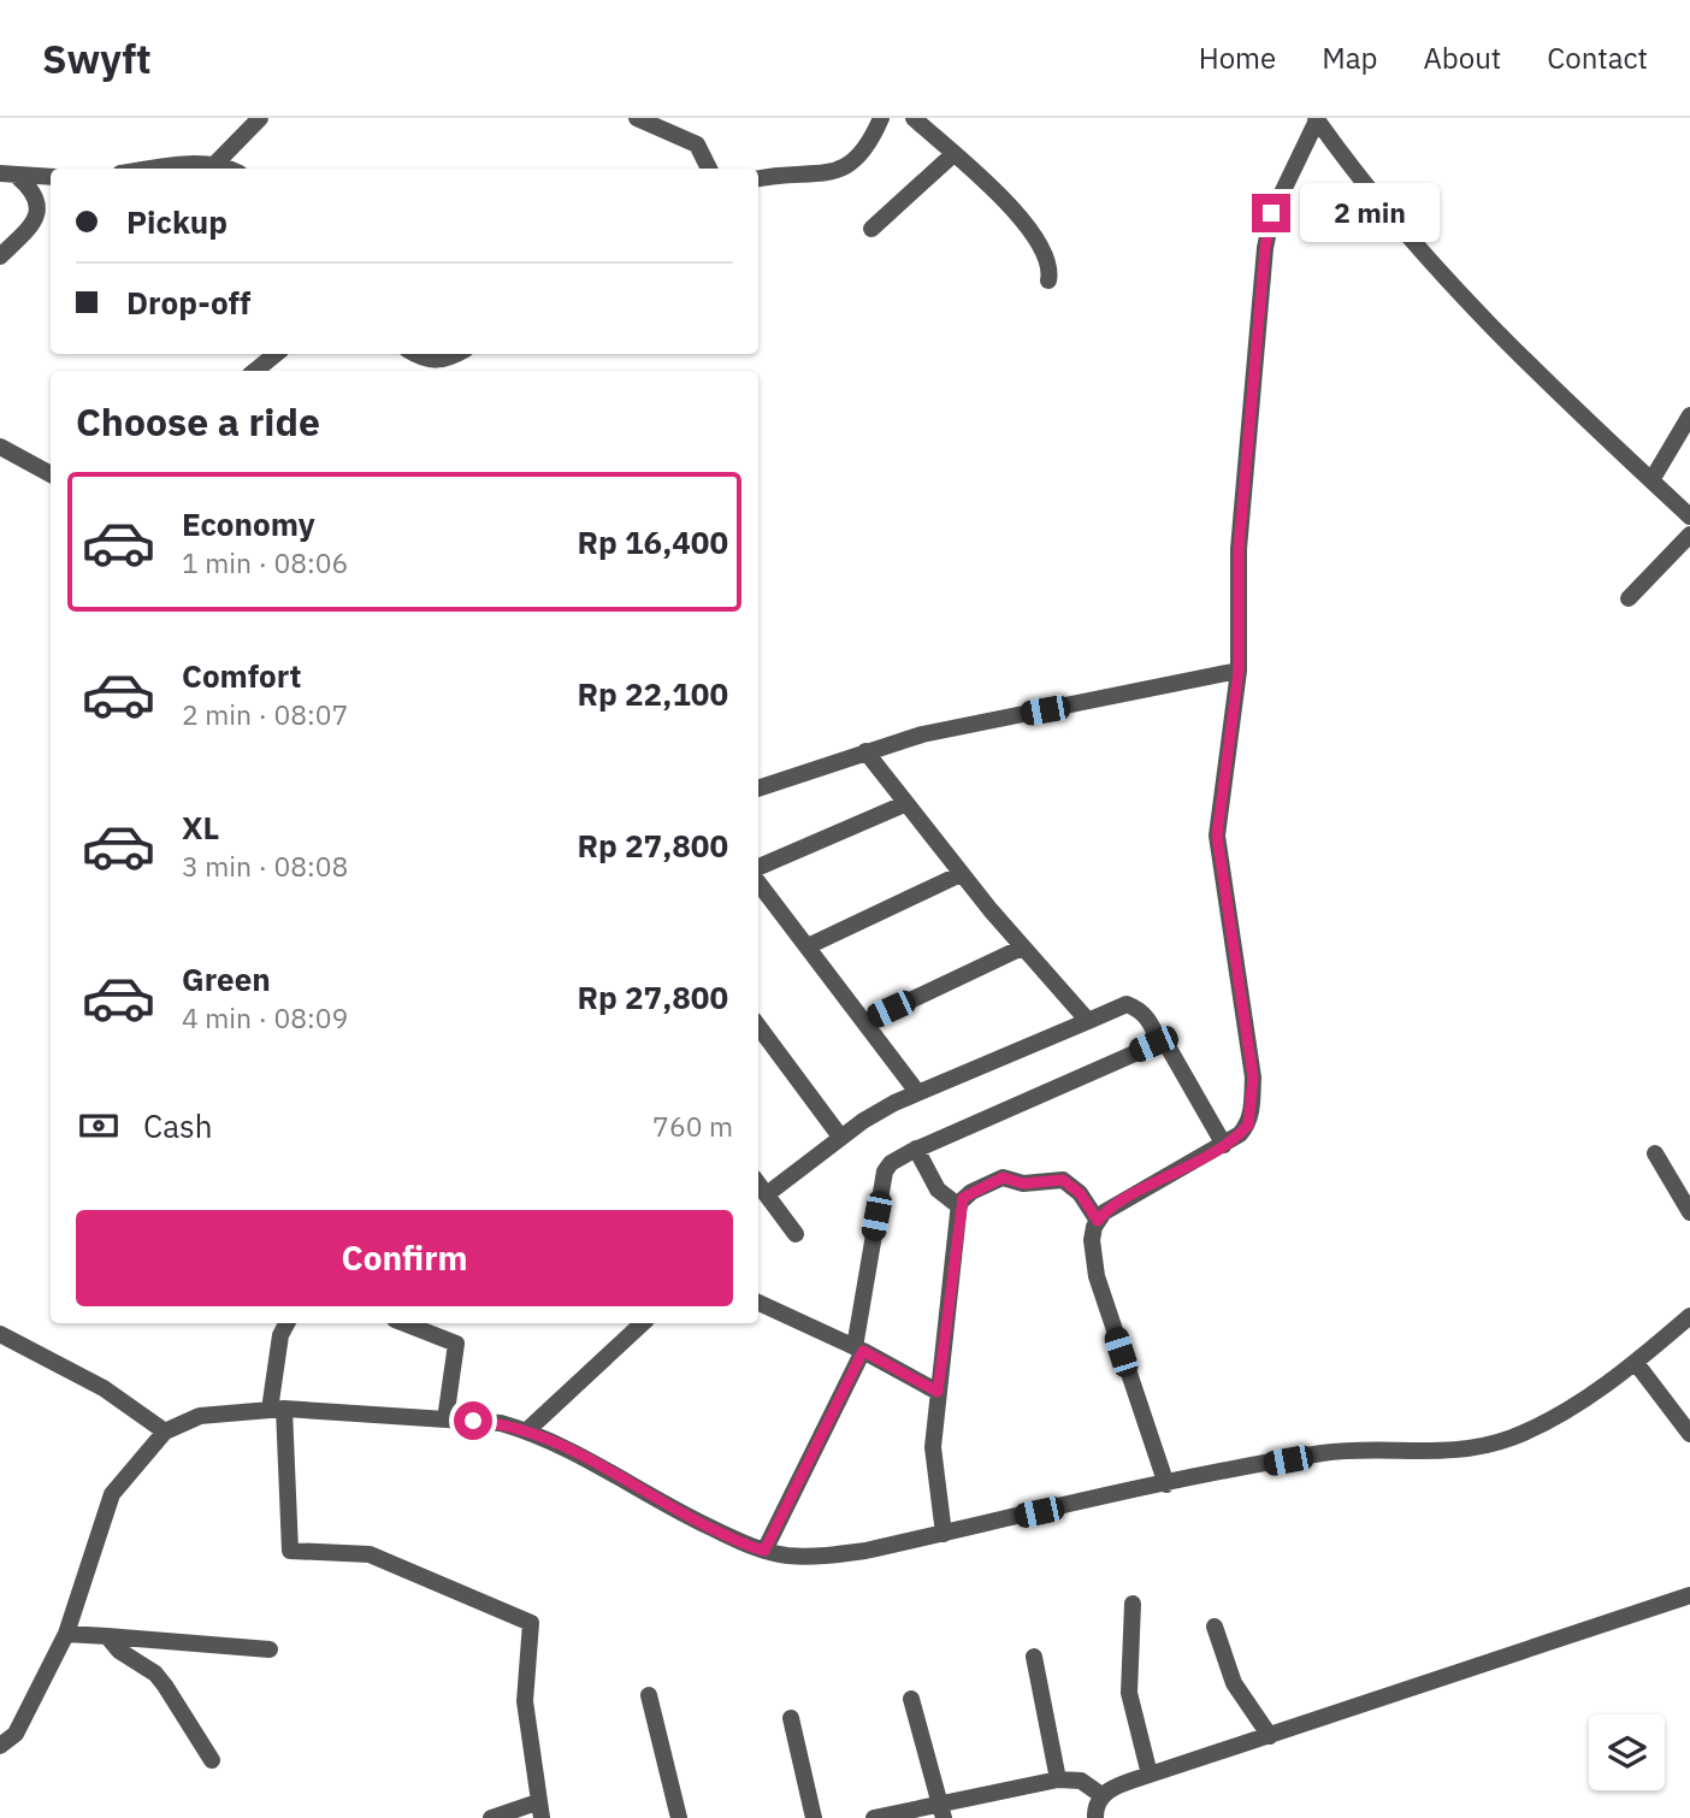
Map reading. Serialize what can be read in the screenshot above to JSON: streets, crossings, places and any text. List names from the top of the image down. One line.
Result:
{"page":{"header":"Swyft","nav":["Home","Map","About","Contact"],"banner":["Pickup","Drop-off"],"bubble":"2 min","heading":"Choose a ride","list":[{"name":"Economy","note":"1 min · 08:06","value":"Rp 16,400"},{"name":"Comfort","note":"2 min · 08:07","value":"Rp 22,100"},{"name":"XL","note":"3 min · 08:08","value":"Rp 27,800"},{"name":"Green","note":"4 min · 08:09","value":"Rp 27,800"}],"pay":["Cash","760 m"],"buttons":"Confirm"}}
